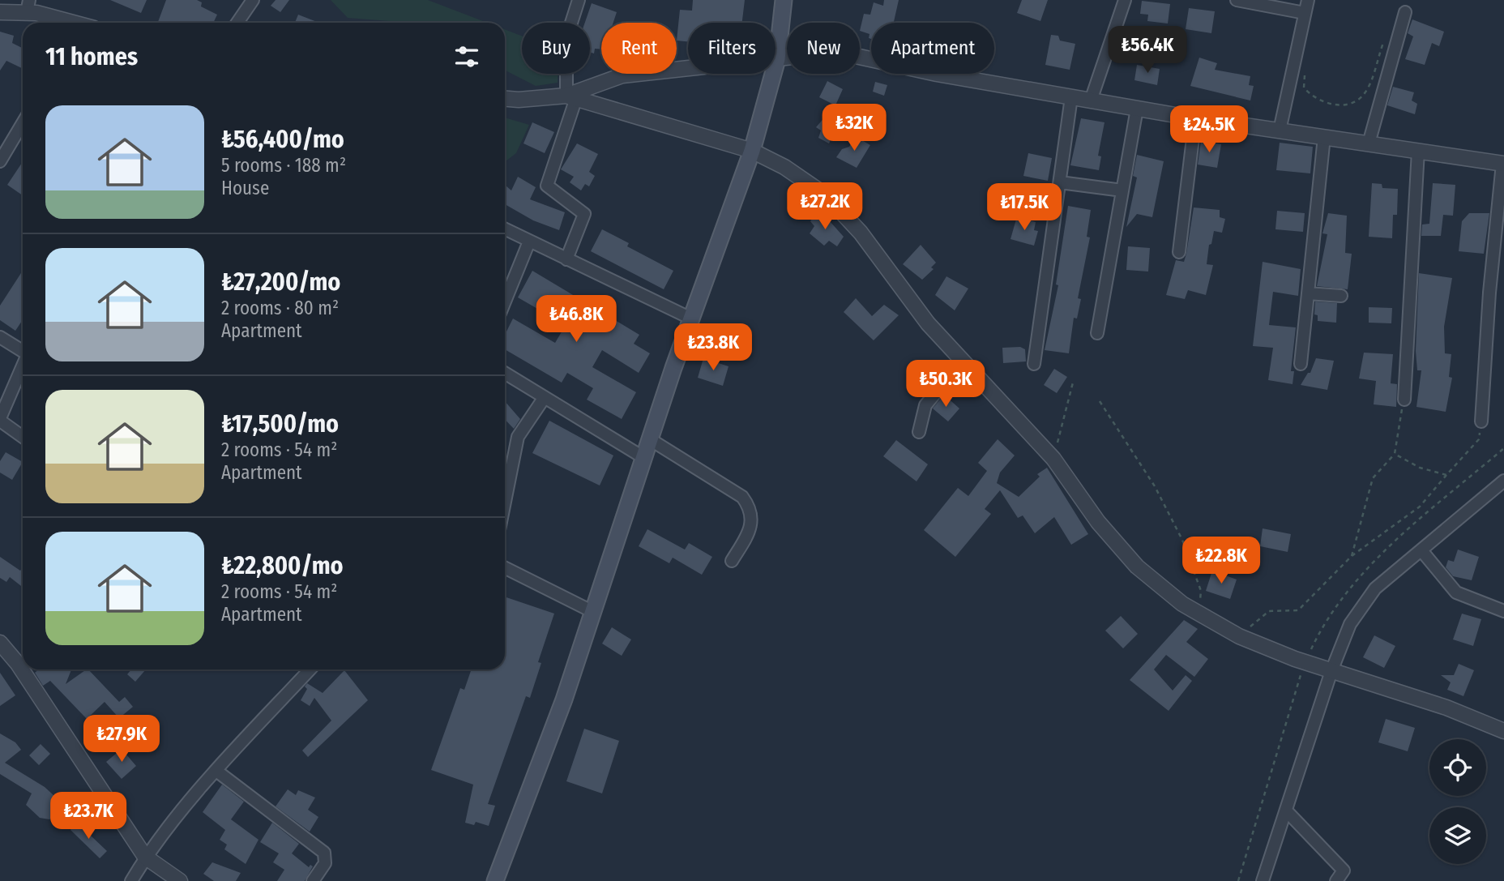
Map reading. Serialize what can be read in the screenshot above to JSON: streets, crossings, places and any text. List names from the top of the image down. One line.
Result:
{"page":{"chip":["Buy","Rent","Filters","New","Apartment"],"heading":"11 homes","price":["₺56.4K","₺32K","₺24.5K","₺27.2K","₺17.5K","₺46.8K","₺23.8K","₺50.3K","₺22.8K","₺27.9K","₺23.7K"],"list":[{"name":"₺56,400/mo","note":"5 rooms · 188 m² · House"},{"name":"₺27,200/mo","note":"2 rooms · 80 m² · Apartment"},{"name":"₺17,500/mo","note":"2 rooms · 54 m² · Apartment"},{"name":"₺22,800/mo","note":"2 rooms · 54 m² · Apartment"}]}}
